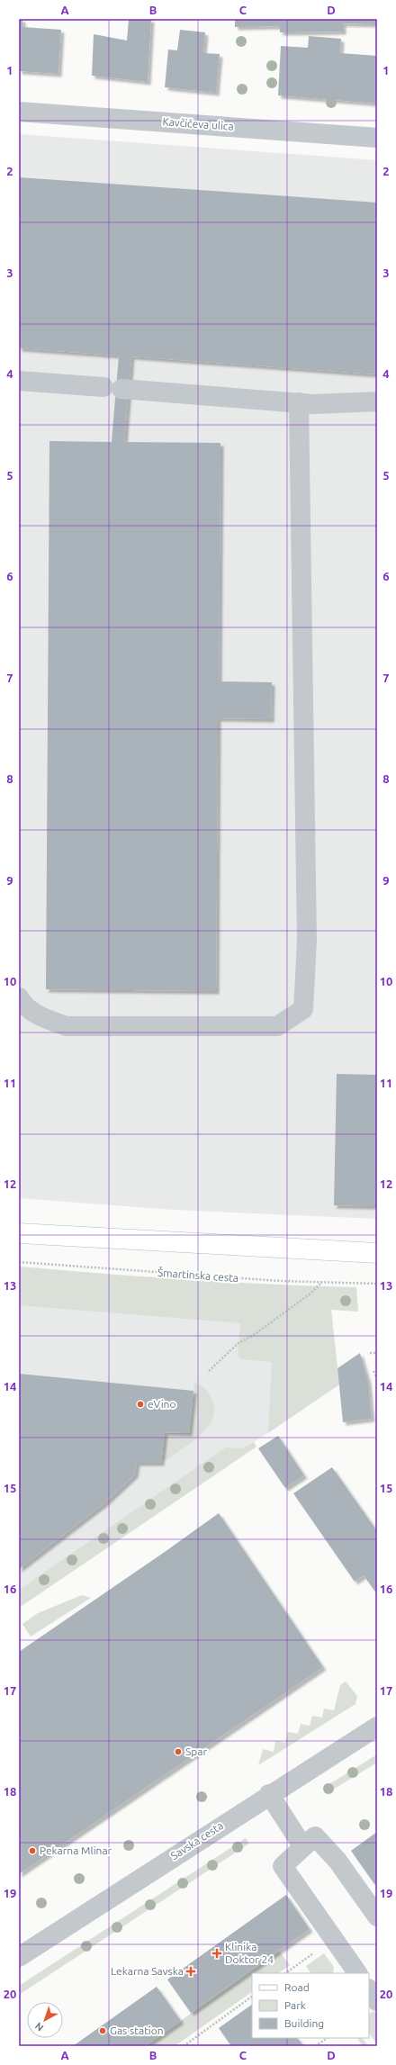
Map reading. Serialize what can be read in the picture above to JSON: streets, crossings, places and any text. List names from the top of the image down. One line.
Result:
{"streets":{"street":["Kavčičeva ulica","Savska cesta"],"path":["Šmartinska cesta"]},"places":{"other":["eVino","Spar","Pekarna Mlinar","Gas station"],"health":["Klinika Doktor 24","Lekarna Savska"]},"legend":["Road","Park","Building"],"north":"bottom left","grid":{"columns":["A","B","C","D"],"rows":["1","2","3","4","5","6","7","8","9","10","11","12","13","14","15","16","17","18","19","20"]}}
